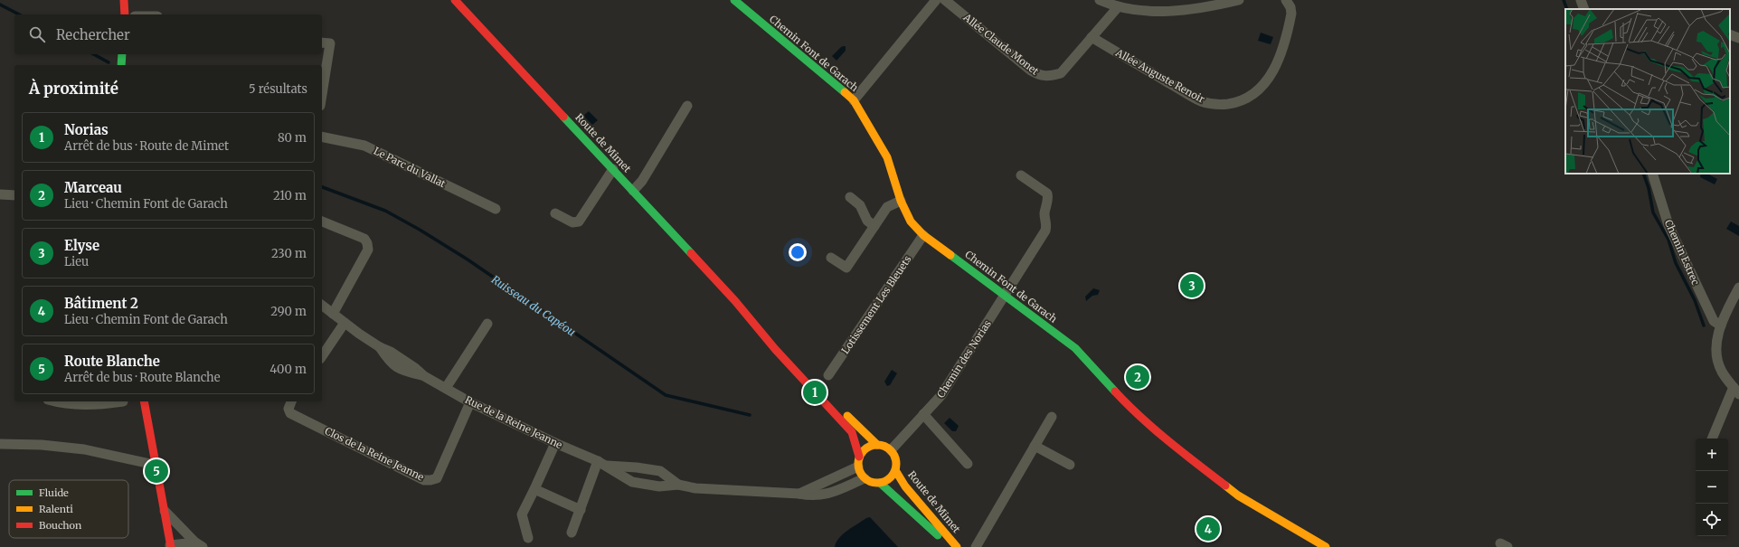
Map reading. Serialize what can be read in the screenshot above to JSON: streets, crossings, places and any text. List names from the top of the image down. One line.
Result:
{"streets":{"street":["Allée Claude Monet","Chemin Font de Garach","Allée Auguste Renoir","Route de Mimet","Le Parc du Vallat","Chemin Estrec","Lotissement Les Bleuets","Chemin des Norias","Rue de la Reine Jeanne","Clos de la Reine Jeanne"]},"crossings":[["Allée Claude Monet","Allée Auguste Renoir"],["Chemin Font de Garach","Lotissement Les Bleuets"],["Chemin Font de Garach","Chemin des Norias"],["Route de Mimet","Chemin des Norias"],["Route de Mimet","Rue de la Reine Jeanne"],["Chemin des Norias","Rue de la Reine Jeanne"],["Rue de la Reine Jeanne","Clos de la Reine Jeanne"]],"water":["Ruisseau du Capéou"],"legend":["Fluide","Ralenti","Bouchon"],"page":{"search":"Rechercher","heading":["À proximité","5 résultats"],"list":[{"mark":"1","name":"Norias","note":"Arrêt de bus · Route de Mimet","value":"80 m"},{"mark":"2","name":"Marceau","note":"Lieu · Chemin Font de Garach","value":"210 m"},{"mark":"3","name":"Elyse","note":"Lieu","value":"230 m"},{"mark":"4","name":"Bâtiment 2","note":"Lieu · Chemin Font de Garach","value":"290 m"},{"mark":"5","name":"Route Blanche","note":"Arrêt de bus · Route Blanche","value":"400 m"}],"pins":["3","2","1","5","4"],"map_buttons":["+","−"]}}
